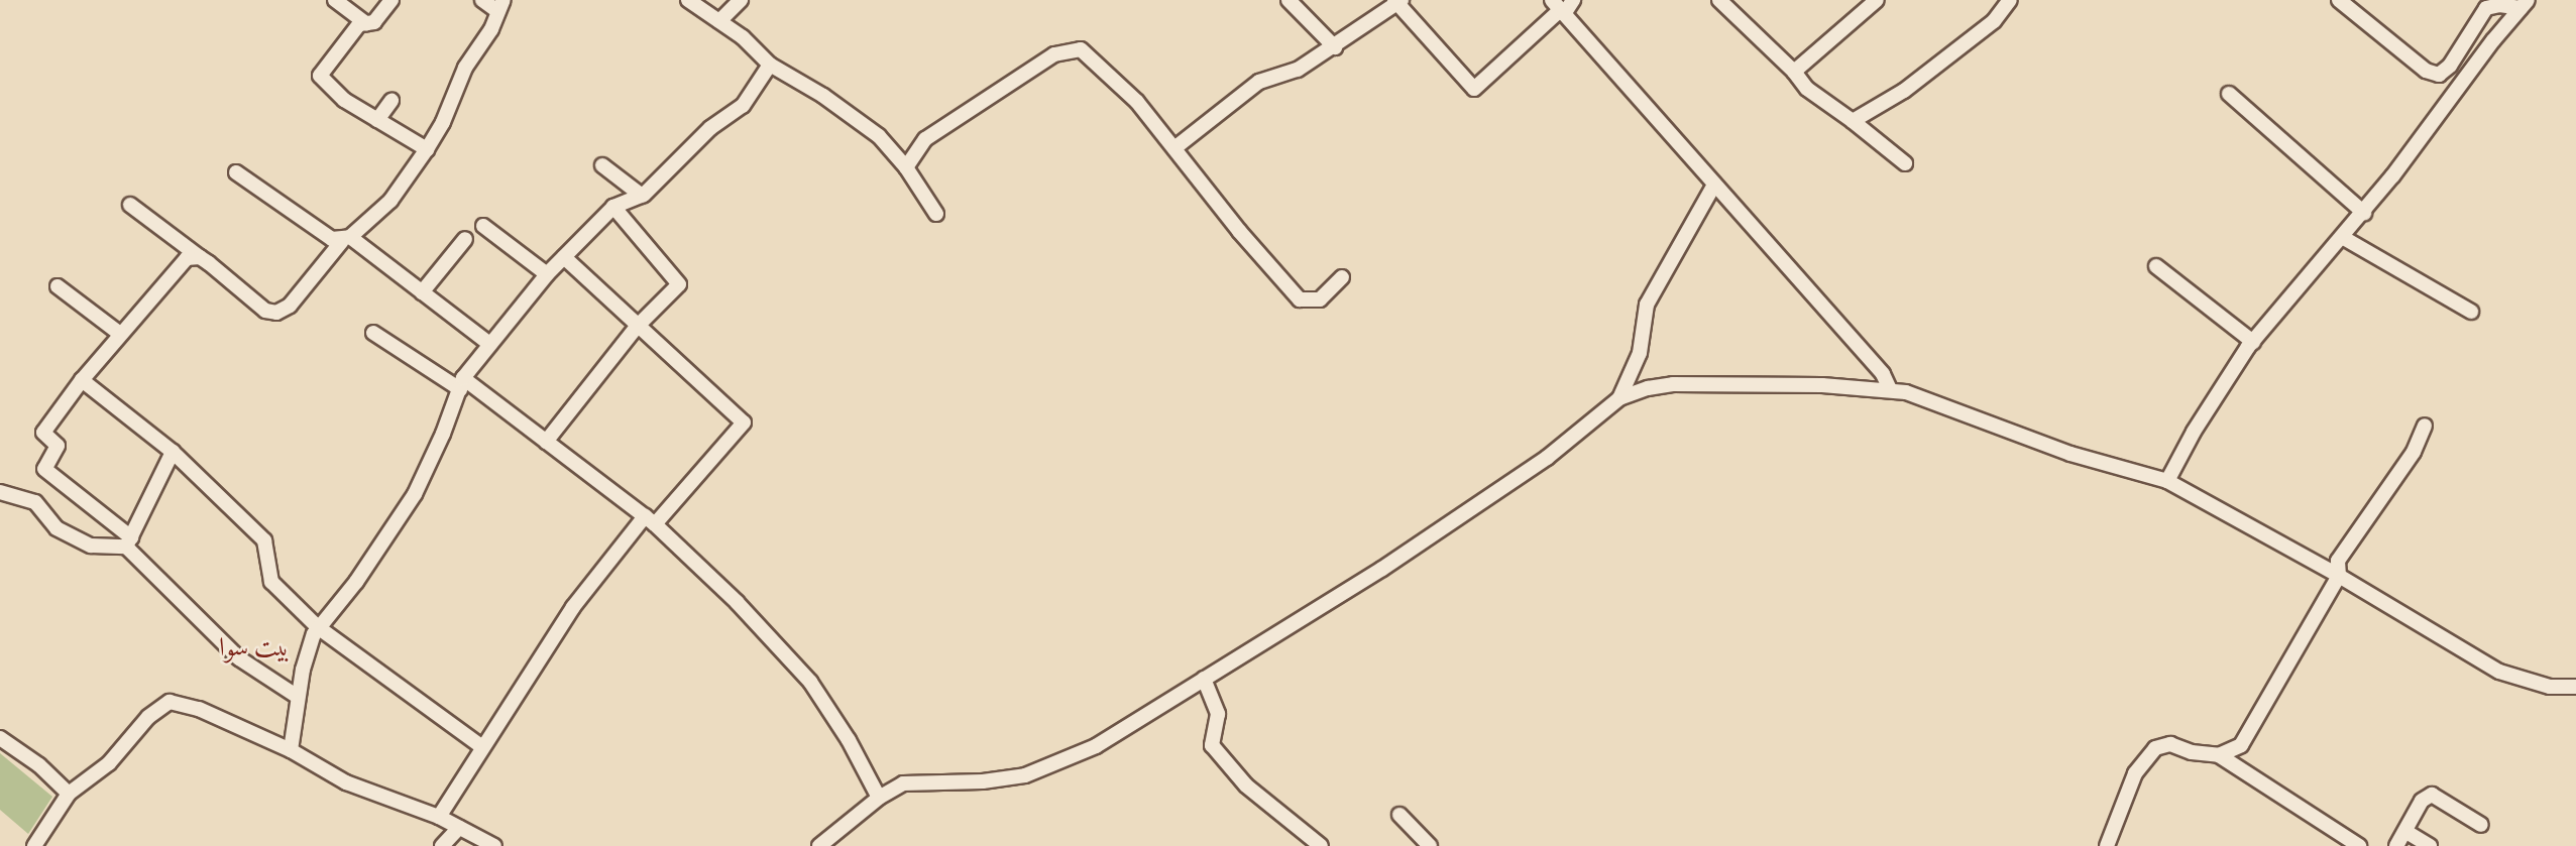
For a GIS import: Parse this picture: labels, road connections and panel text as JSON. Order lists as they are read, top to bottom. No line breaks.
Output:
{"districts":["بيت سوا"]}
